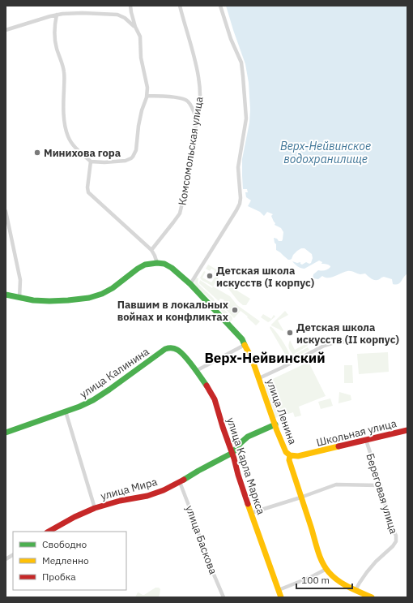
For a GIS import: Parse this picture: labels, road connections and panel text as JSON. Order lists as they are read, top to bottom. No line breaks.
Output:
{"streets":{"street":["Комсомольская улица","улица Калинина","улица Ленина","Школьная улица","улица Карла Маркса","улица Мира","Береговая улица","улица Баскова"]},"crossings":[["улица Калинина","улица Карла Маркса"],["улица Ленина","Школьная улица"],["улица Ленина","Береговая улица"],["Школьная улица","Береговая улица"],["улица Карла Маркса","улица Мира"],["улица Мира","улица Баскова"]],"districts":["Верх-Нейвинский"],"water":["Верх-Нейвинское водохранилище"],"places":["Минихова гора","Детская школа искусств (I корпус)","Павшим в локальных войнах и конфликтах","Детская школа искусств (II корпус)"],"legend":["Свободно","Медленно","Пробка"],"scale_bar":"100 m"}
